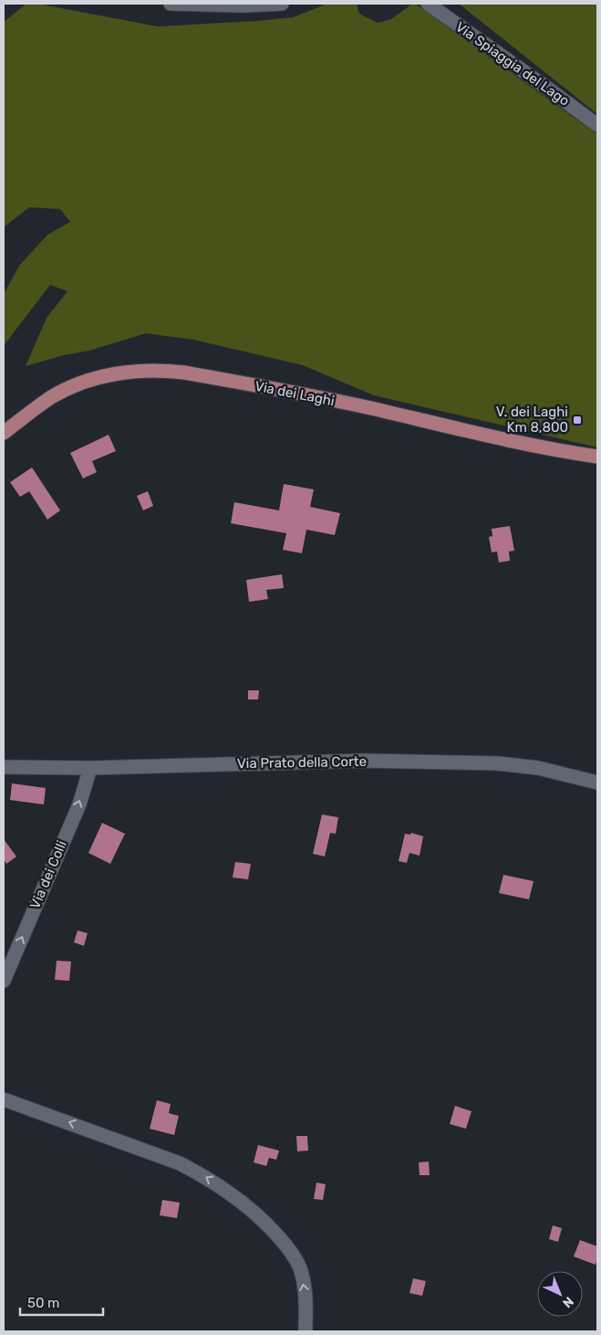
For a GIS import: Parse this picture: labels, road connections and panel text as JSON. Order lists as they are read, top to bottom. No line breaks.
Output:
{"streets":{"main road":["Via dei Laghi"],"street":["Via Spiaggia del Lago","Via Prato della Corte","Via dei Colli"]},"crossings":[["Via Prato della Corte","Via dei Colli"]],"one_way":["Via dei Colli"],"places":{"transit":["V. dei Laghi Km 8,800"]},"scale_bar":"50 m","north":"bottom right"}
